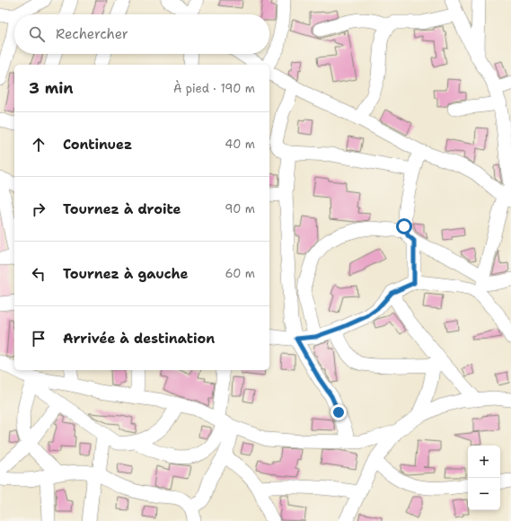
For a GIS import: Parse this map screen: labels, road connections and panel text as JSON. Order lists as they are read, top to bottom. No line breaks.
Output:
{"page":{"search":"Rechercher","heading":["3 min","À pied · 190 m"],"list":[["Continuez","40 m"],["Tournez à droite","90 m"],["Tournez à gauche","60 m"],"Arrivée à destination"],"map_buttons":["+","−"]}}
